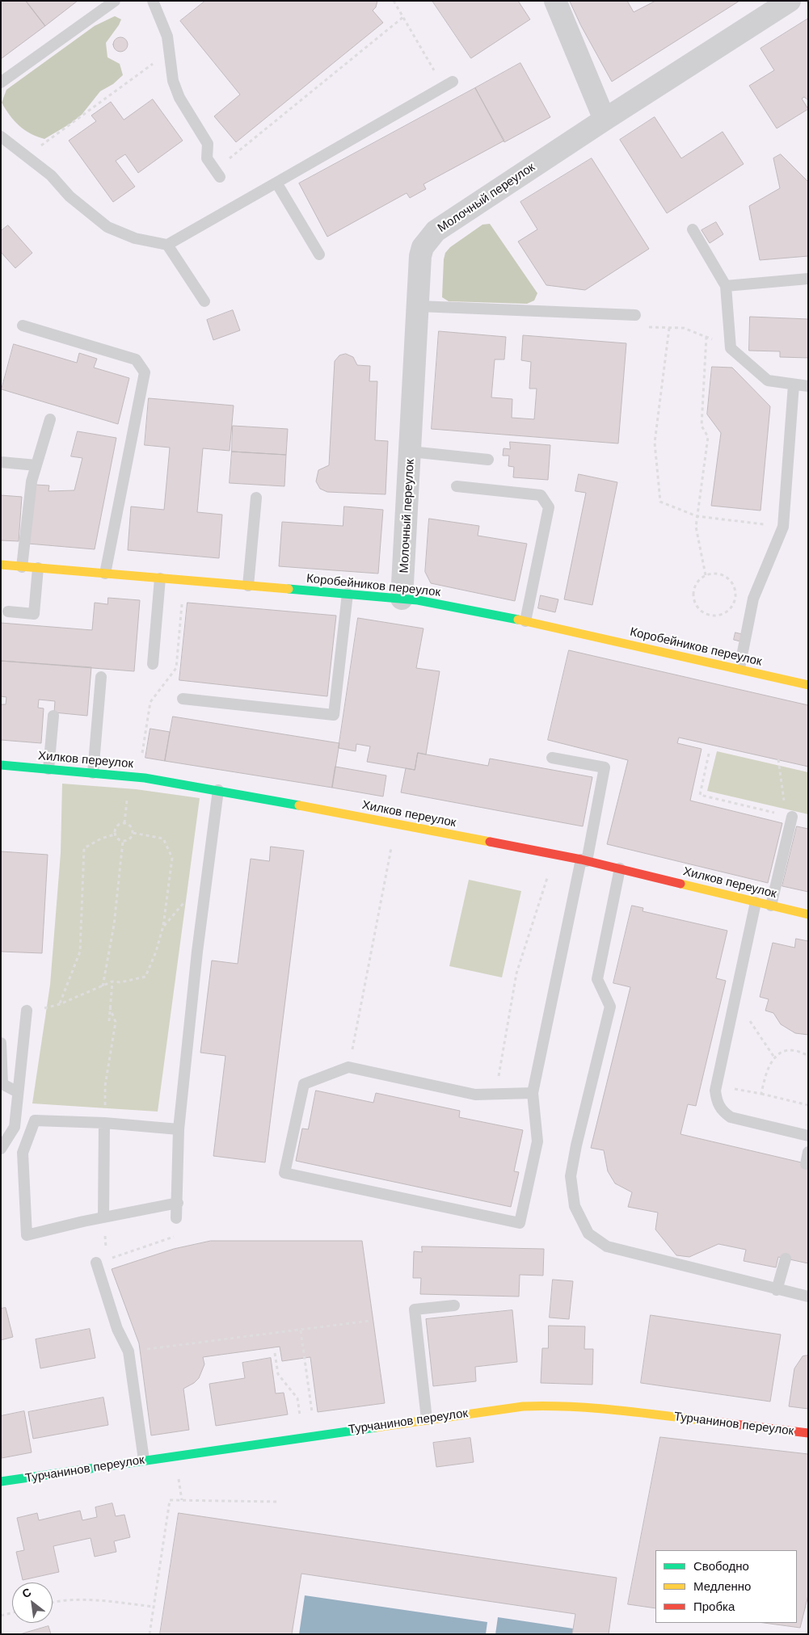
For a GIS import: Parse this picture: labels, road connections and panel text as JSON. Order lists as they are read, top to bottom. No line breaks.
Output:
{"streets":{"street":["Молочный переулок","Коробейников переулок","Хилков переулок","Турчанинов переулок"]},"crossings":[["Молочный переулок","Коробейников переулок"]],"legend":["Свободно","Медленно","Пробка"],"north":"top left"}
